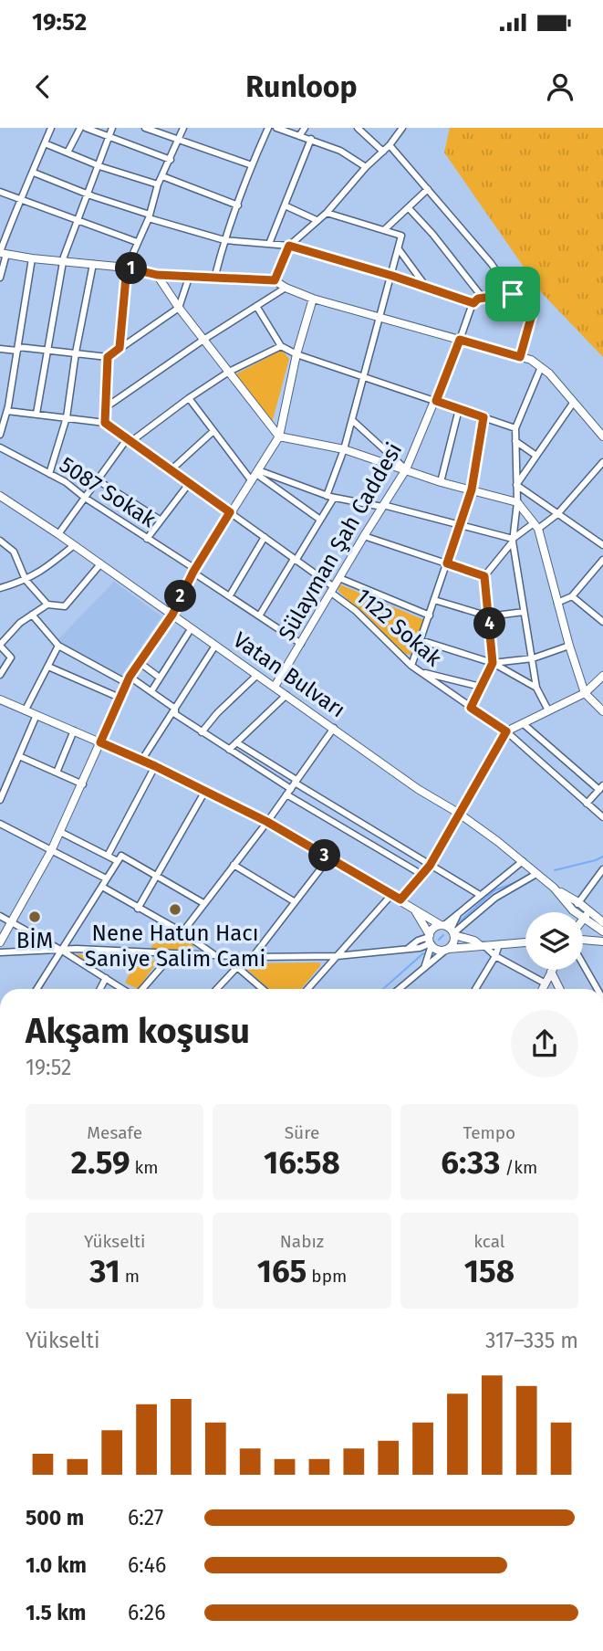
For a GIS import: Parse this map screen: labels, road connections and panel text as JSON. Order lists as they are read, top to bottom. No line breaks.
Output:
{"streets":{"street":["5087 Sokak","Sülayman Şah Caddesi","1122 Sokak","Vatan Bulvarı"]},"crossings":[["5087 Sokak","Sülayman Şah Caddesi"],["Sülayman Şah Caddesi","1122 Sokak"],["Sülayman Şah Caddesi","Vatan Bulvarı"]],"places":["Nene Hatun Hacı Saniye Salim Cami","BİM"],"page":{"status":"19:52","header":"Runloop","pins":["1","2","4","3"],"heading":["Akşam koşusu","19:52"],"stats":[["Mesafe","2.59 km"],["Süre","16:58"],["Tempo","6:33 /km"],["Yükselti","31 m"],["Nabız","165 bpm"],["kcal","158"]],"chart":["Yükselti","317–335 m"],"list":[{"name":"500 m","note":"6:27"},{"name":"1.0 km","note":"6:46"},{"name":"1.5 km","note":"6:26"}]}}
